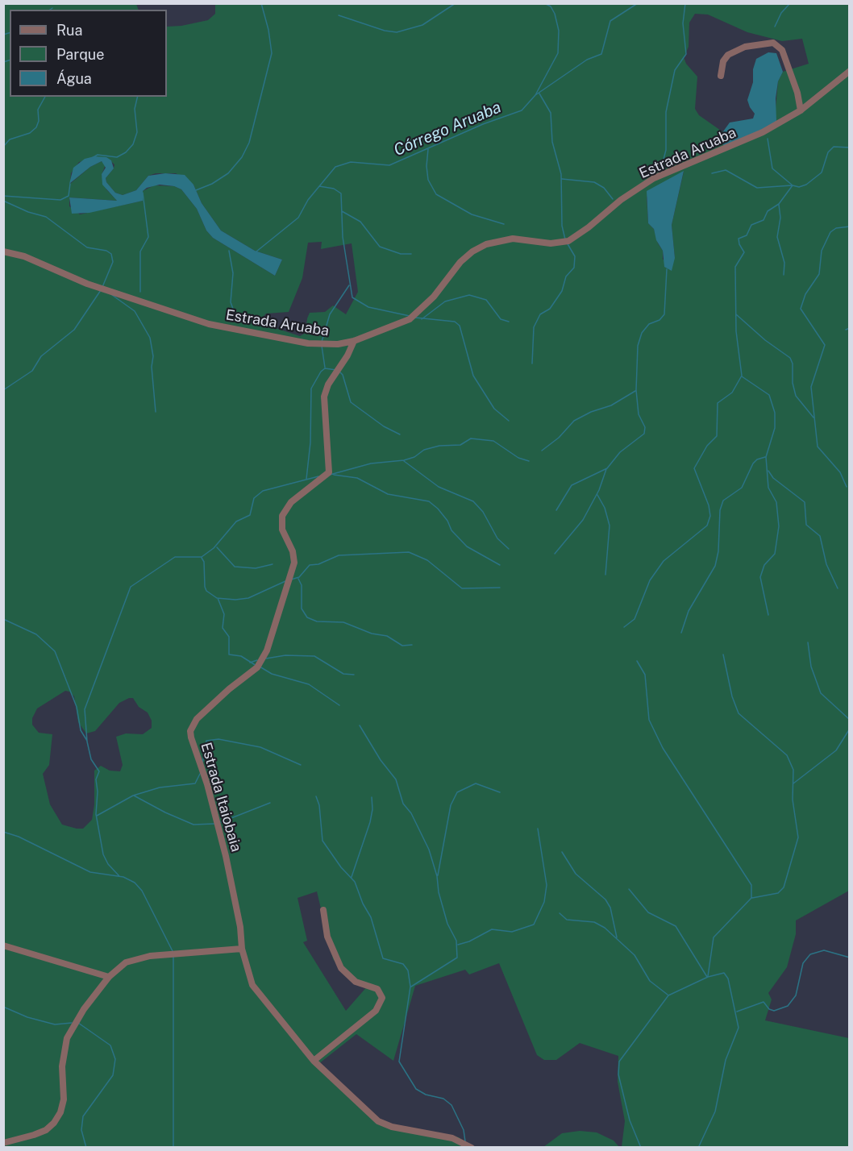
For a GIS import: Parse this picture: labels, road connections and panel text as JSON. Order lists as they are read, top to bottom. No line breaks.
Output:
{"streets":{"street":["Estrada Aruaba","Estrada Itaiobaia"]},"crossings":[["Estrada Aruaba","Estrada Itaiobaia"]],"water":["Córrego Aruaba"],"legend":["Rua","Parque","Água"]}
